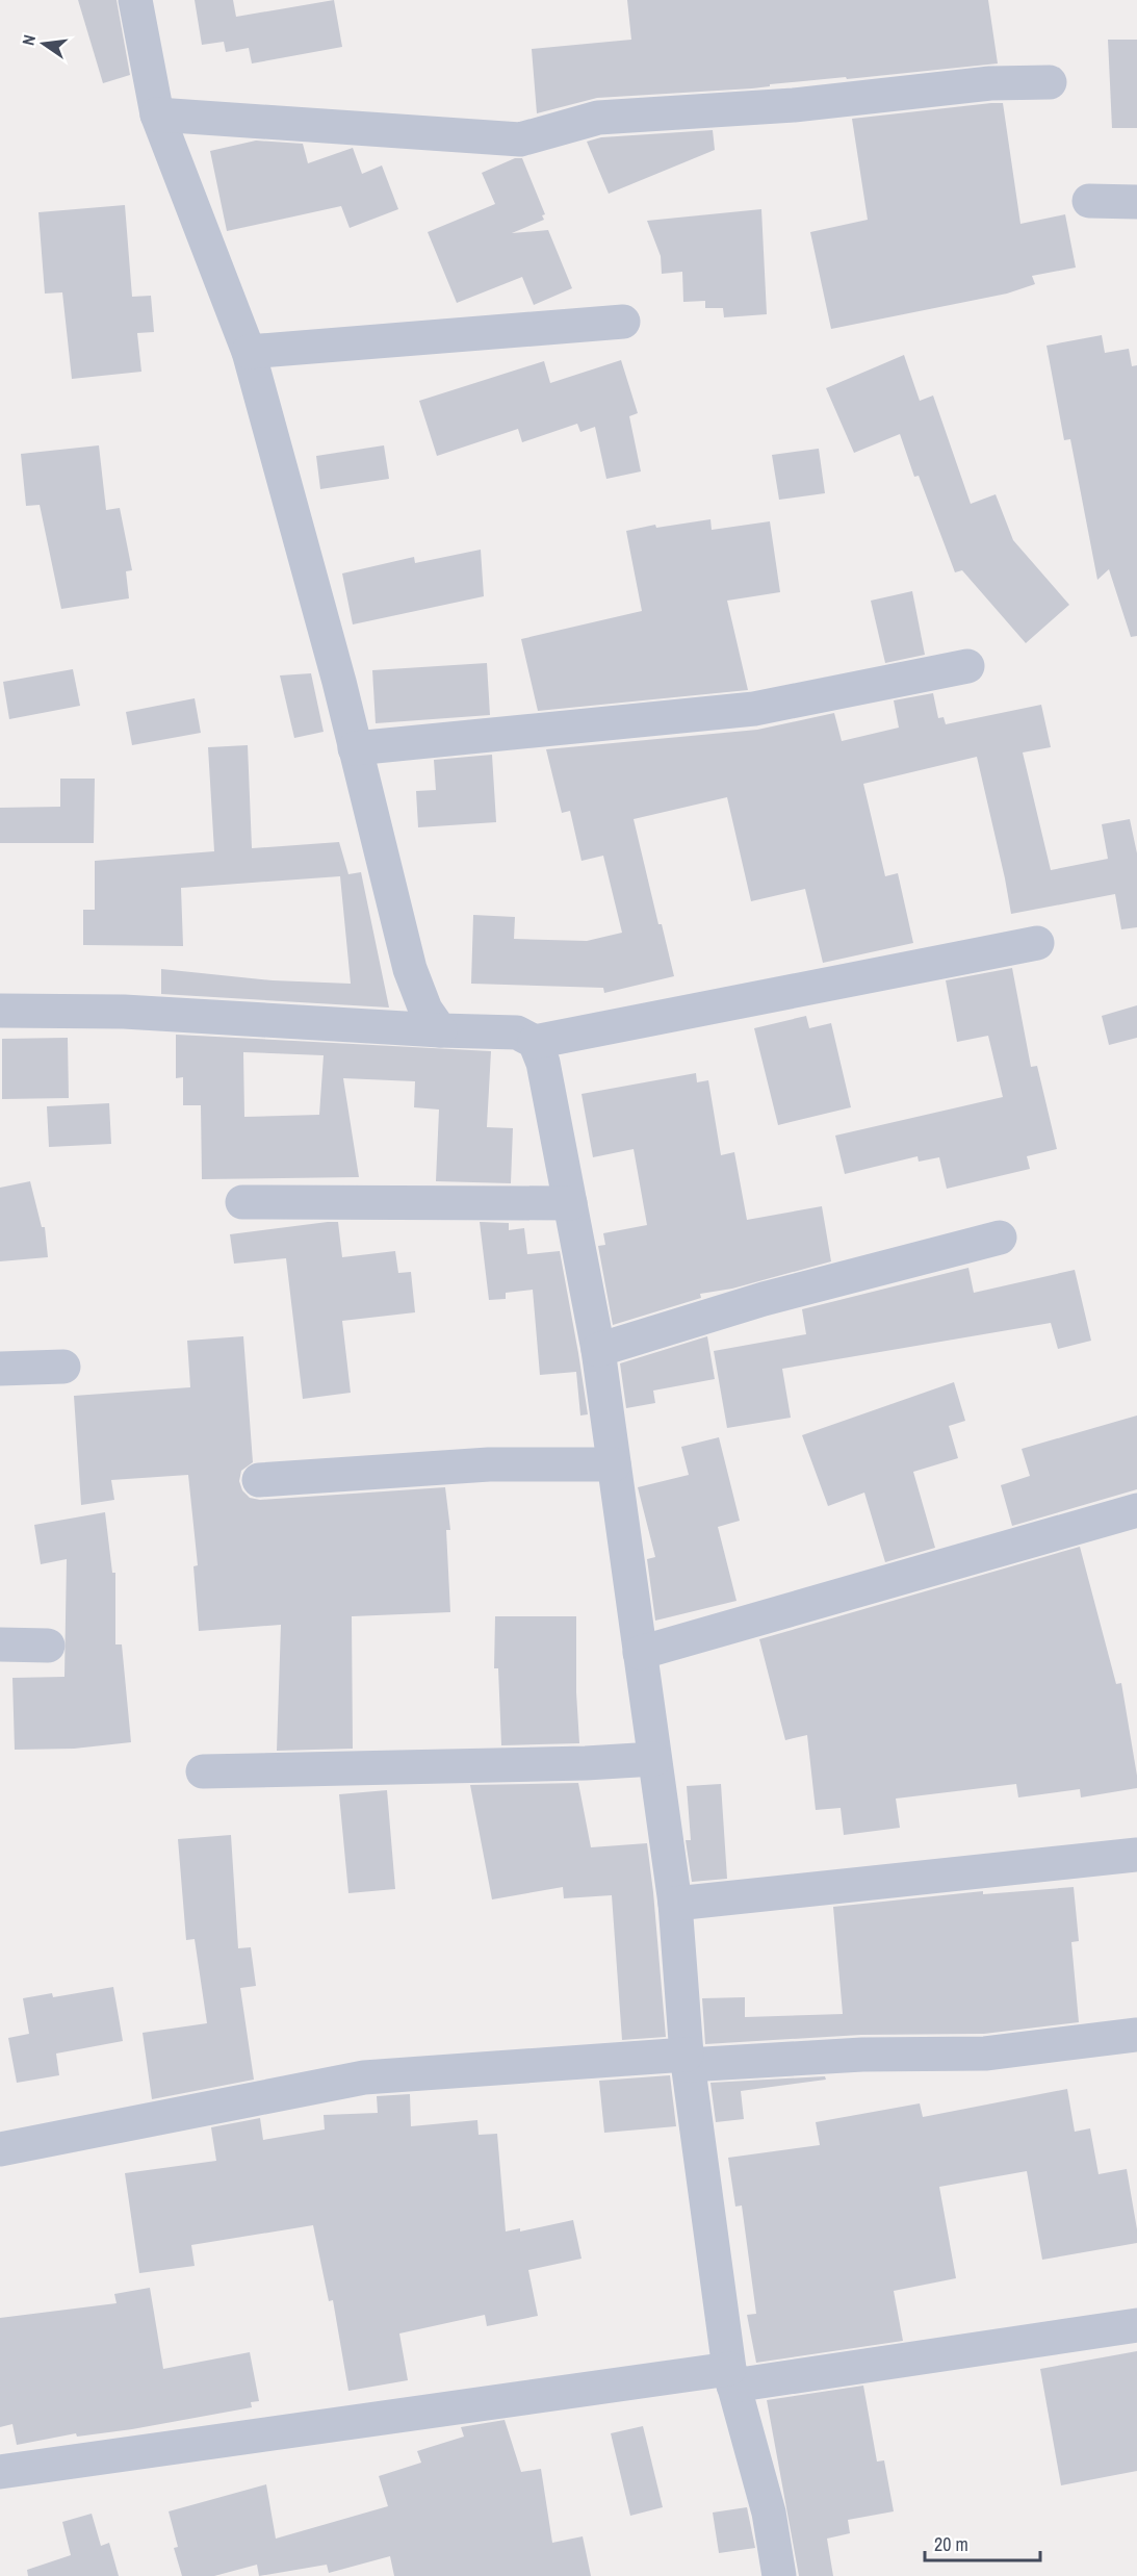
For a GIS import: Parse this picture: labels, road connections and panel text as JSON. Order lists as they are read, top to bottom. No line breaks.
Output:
{"scale_bar":"20 m","north":"left"}
